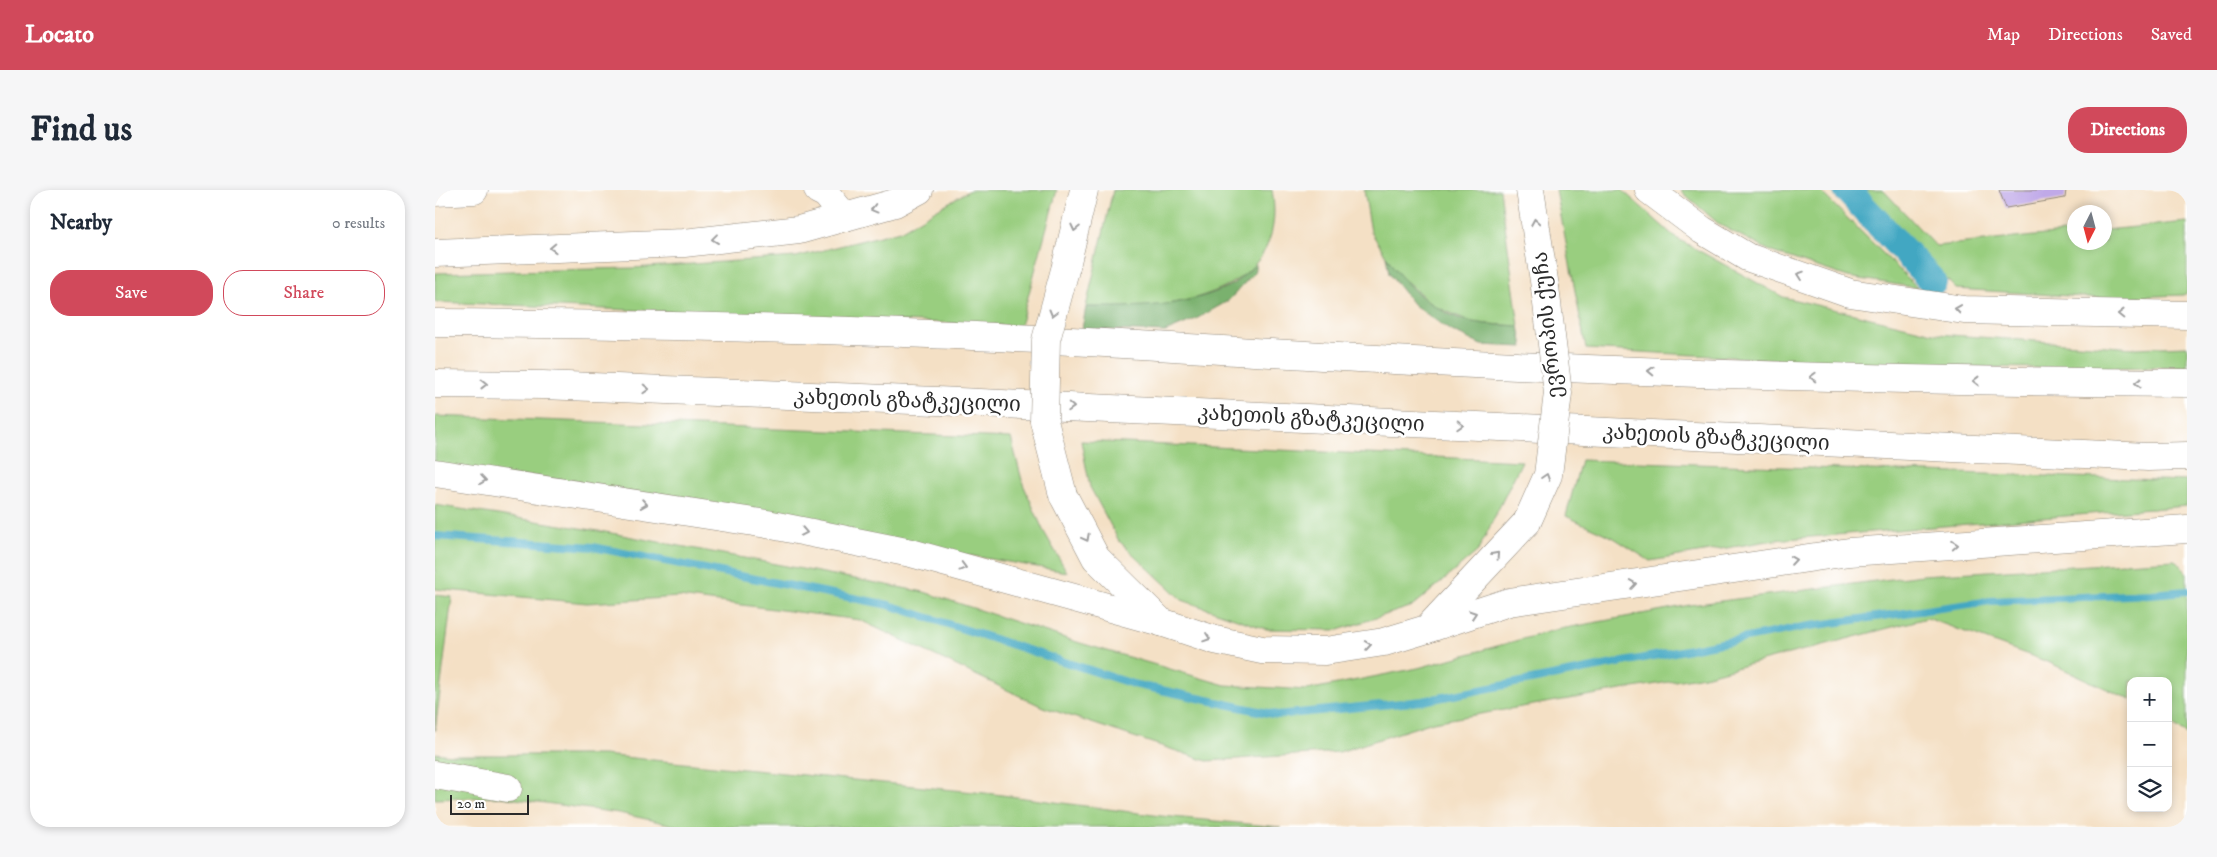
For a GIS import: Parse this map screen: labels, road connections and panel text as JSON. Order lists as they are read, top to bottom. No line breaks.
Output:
{"streets":{"main road":["ევროპის ქუჩა","კახეთის გზატკეცილი"]},"scale_bar":"20 m","north":"bottom","page":{"header":"Locato","nav":["Map","Directions","Saved"],"buttons":["Directions",["Save","Share"]],"title":"Find us","heading":["Nearby","0 results"],"map_buttons":["+","−"],"scale":"20 m"}}
